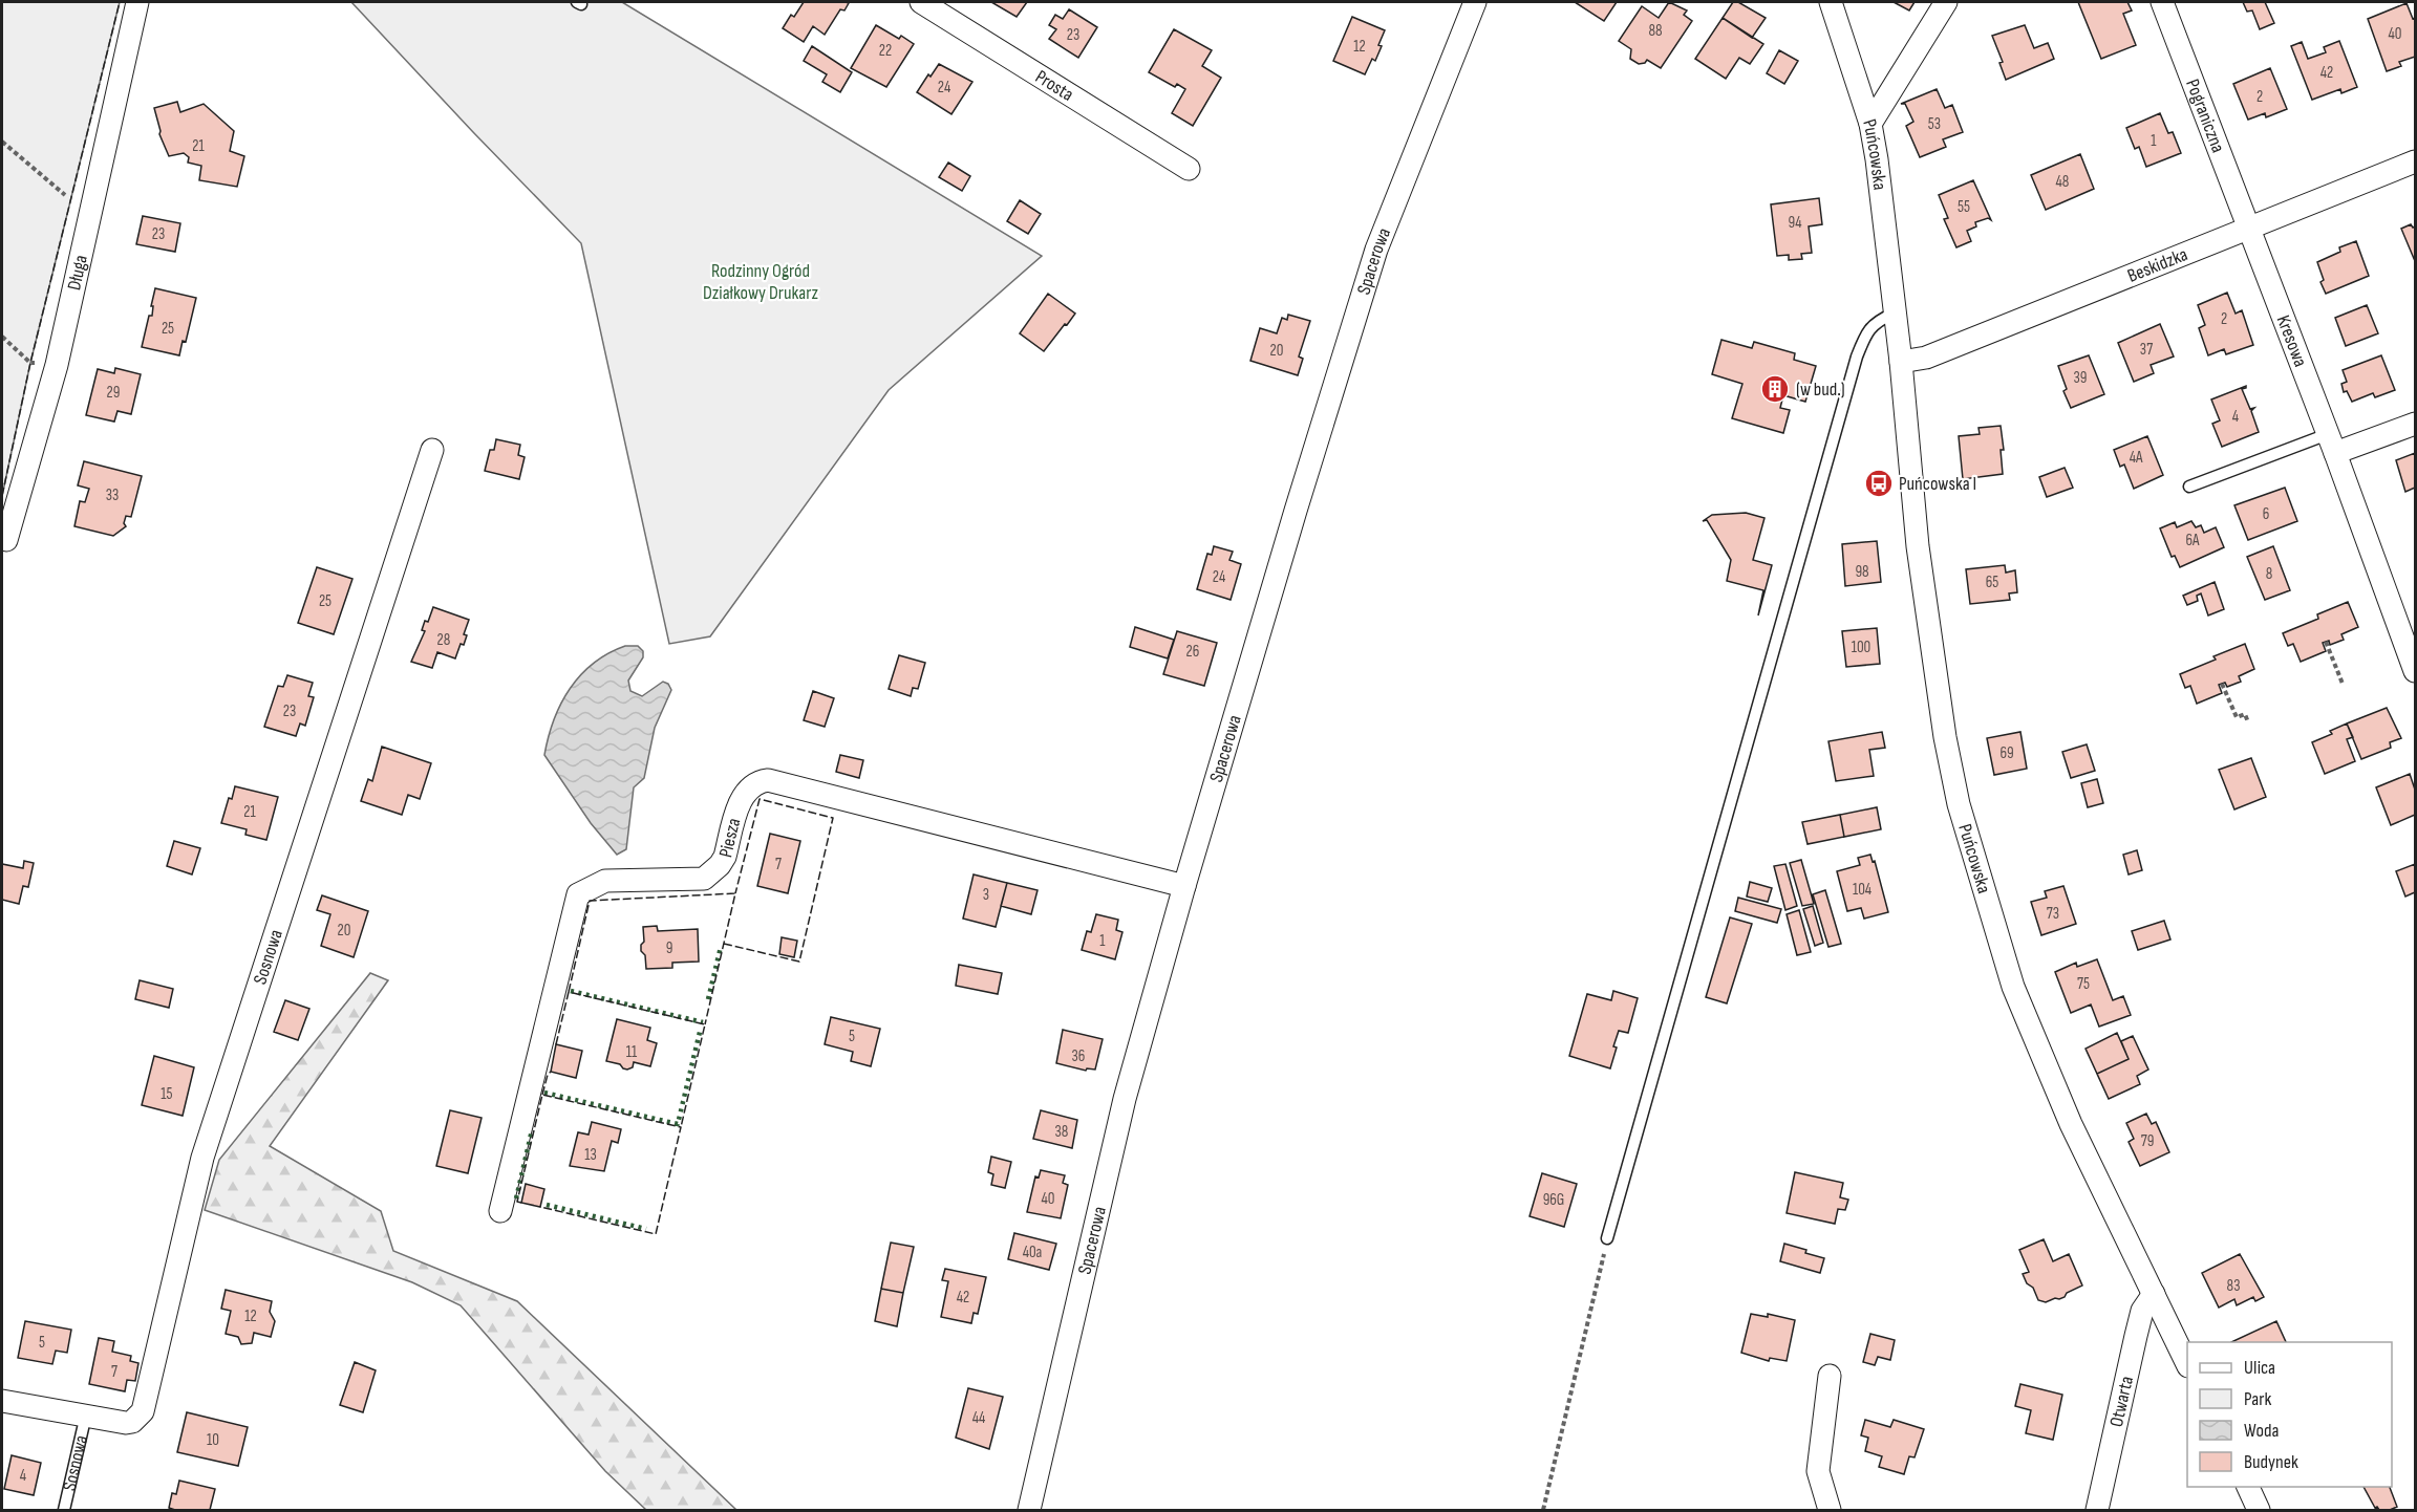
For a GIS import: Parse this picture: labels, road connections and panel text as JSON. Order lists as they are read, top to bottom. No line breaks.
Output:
{"streets":{"street":["Prosta","Pograniczna","Puńcowska","Spacerowa","Beskidzka","Długa","Kresowa","Piesza","Sosnowa","Otwarta"]},"crossings":[["Pograniczna","Beskidzka"],["Pograniczna","Kresowa"],["Puńcowska","Beskidzka"],["Puńcowska","Otwarta"],["Spacerowa","Piesza"],["Beskidzka","Kresowa"]],"parks":["Rodzinny Ogród Działkowy Drukarz"],"places":{"building":["(w bud.)"],"bus stop":["Puńcowska I"]},"house_numbers":["88","40","23","12","22","42","24","2","53","1","21","48","55","94","23","2","25","37","20","39","29","4","4A","33","6","6A","98","8","24","65","25","28","100","26","23","69","21","7","104","3","73","20","1","9","75","5","11","36","15","38","79","13","40","96G","40a","83","42","12","5","7","44","10","4"],"legend":["Ulica","Park","Woda","Budynek"]}
